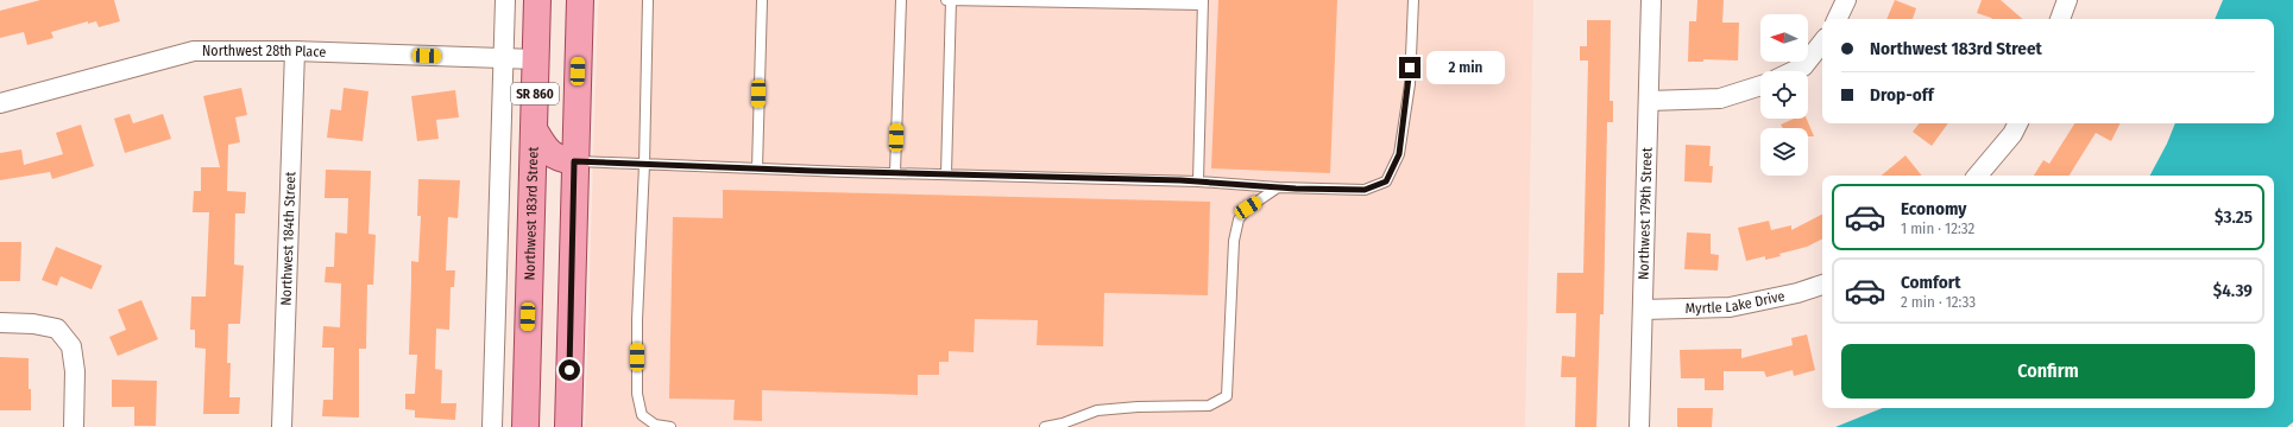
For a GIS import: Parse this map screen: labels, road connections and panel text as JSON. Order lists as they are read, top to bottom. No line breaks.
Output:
{"streets":{"main road":["SR 860","Northwest 183rd Street"],"street":["Northwest 28th Place","Northwest 179th Street","Northwest 184th Street","Myrtle Lake Drive"]},"crossings":[["Northwest 28th Place","Northwest 183rd Street"],["Northwest 28th Place","Northwest 184th Street"],["Northwest 179th Street","Myrtle Lake Drive"]],"north":"left","page":{"banner":["Northwest 183rd Street","Drop-off"],"bubble":"2 min","list":[{"name":"Economy","note":"1 min · 12:32","value":"$3.25"},{"name":"Comfort","note":"2 min · 12:33","value":"$4.39"}],"buttons":"Confirm"}}
